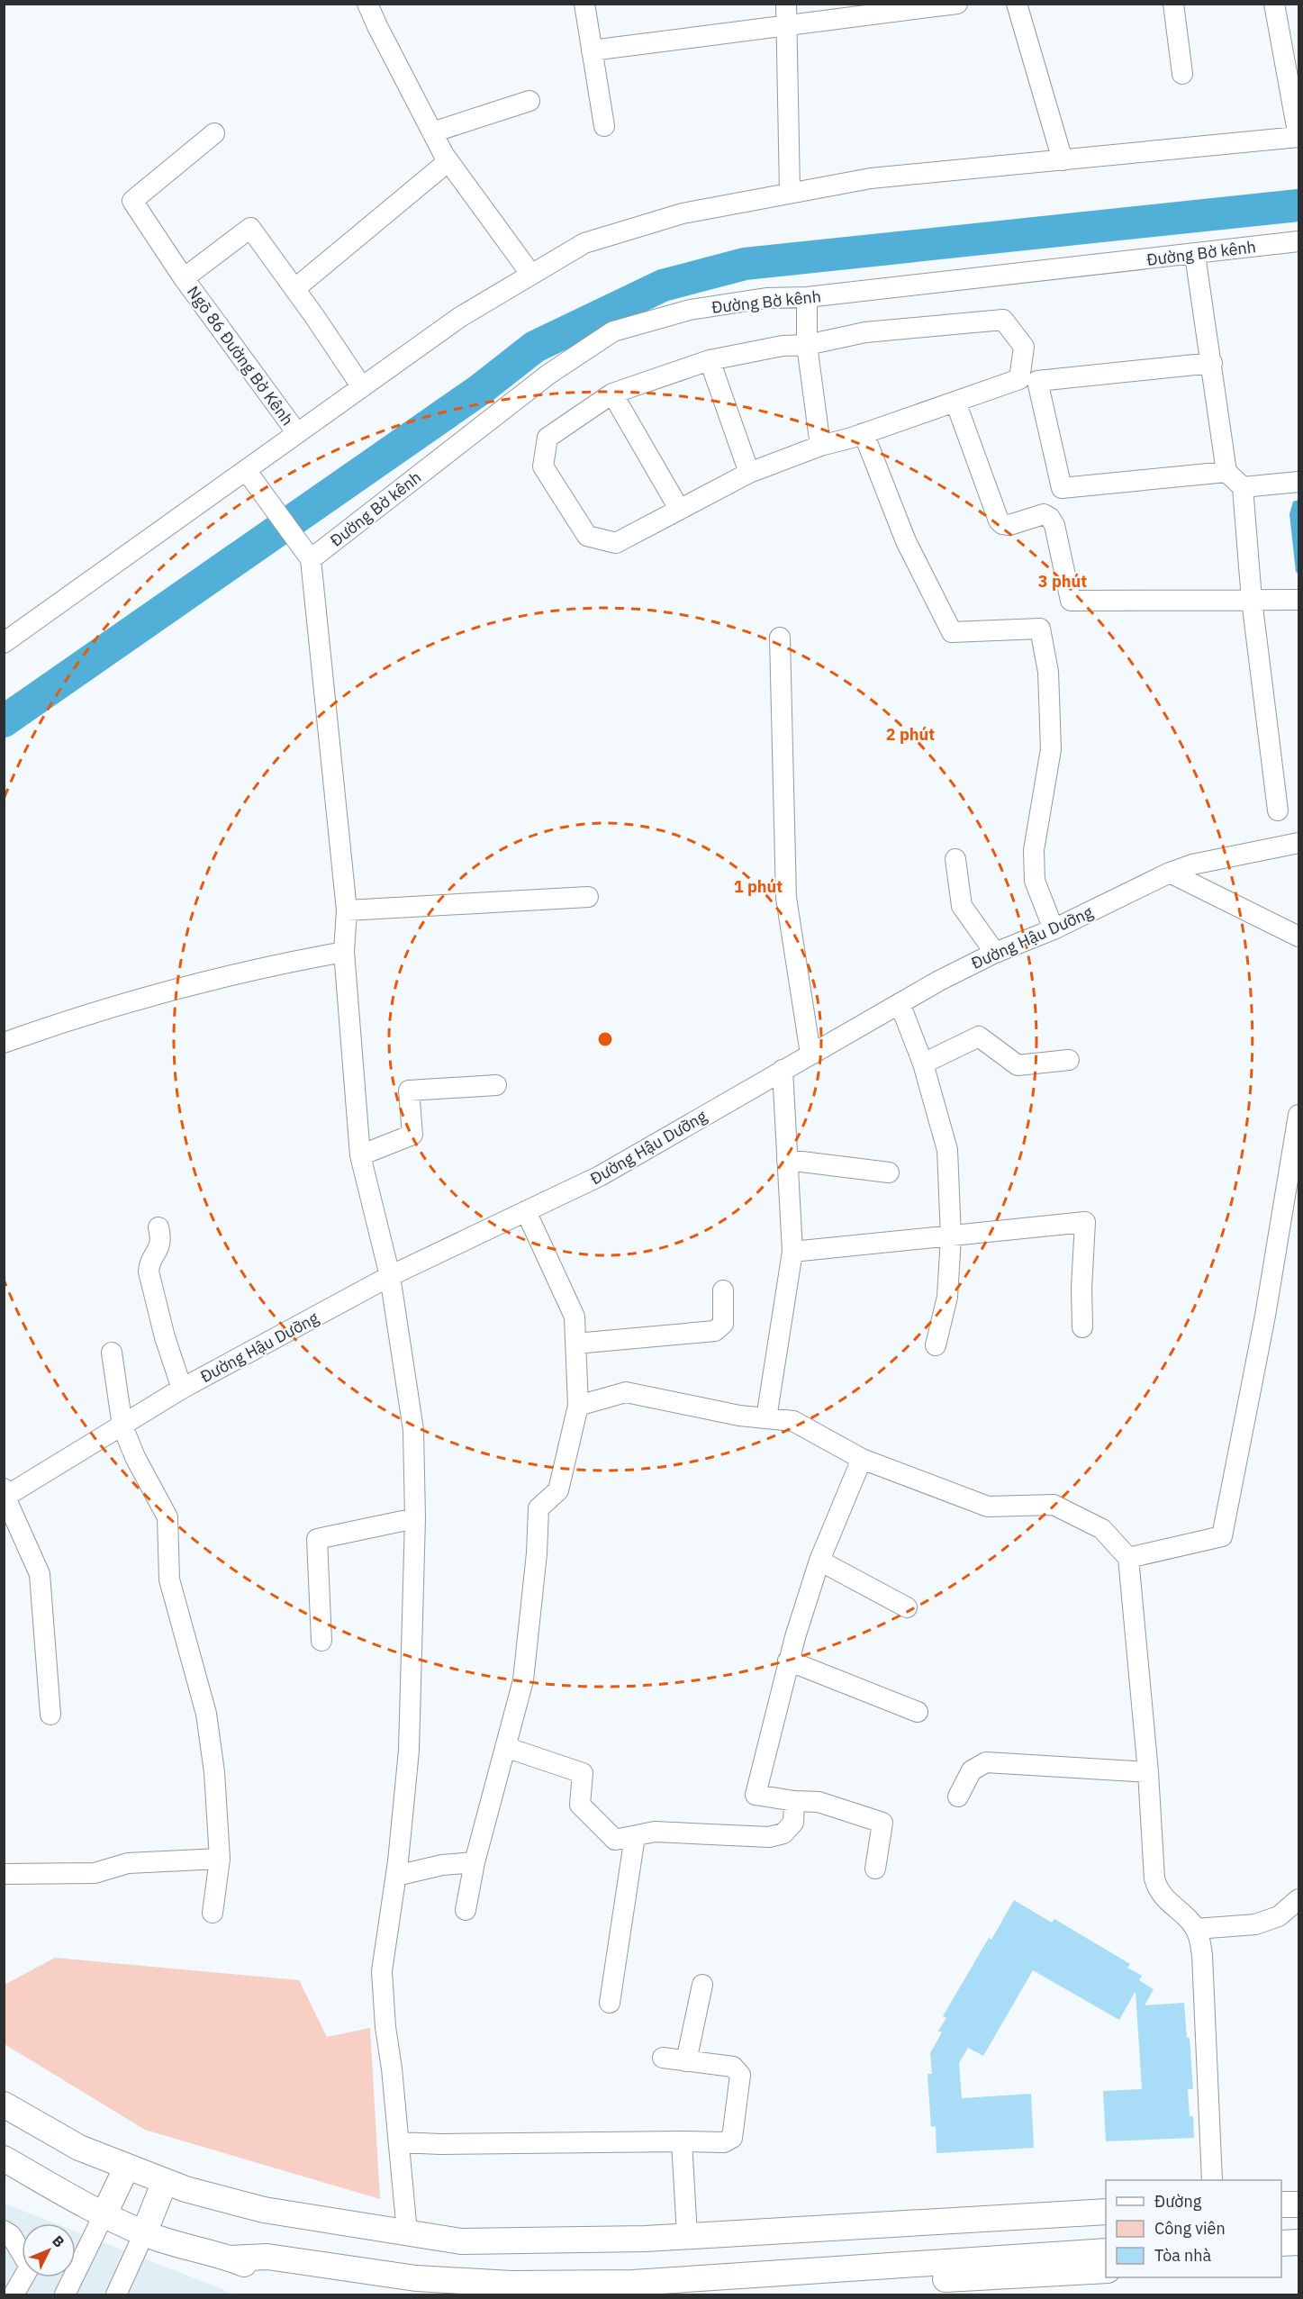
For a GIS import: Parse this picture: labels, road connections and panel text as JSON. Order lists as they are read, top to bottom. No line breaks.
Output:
{"streets":{"street":["Đường Bờ kênh","Ngõ 86 Đường Bờ Kênh","Đường Hậu Dưỡng"]},"legend":["Đường","Công viên","Tòa nhà"],"north":"top right","rings":["3 phút","2 phút","1 phút"]}
